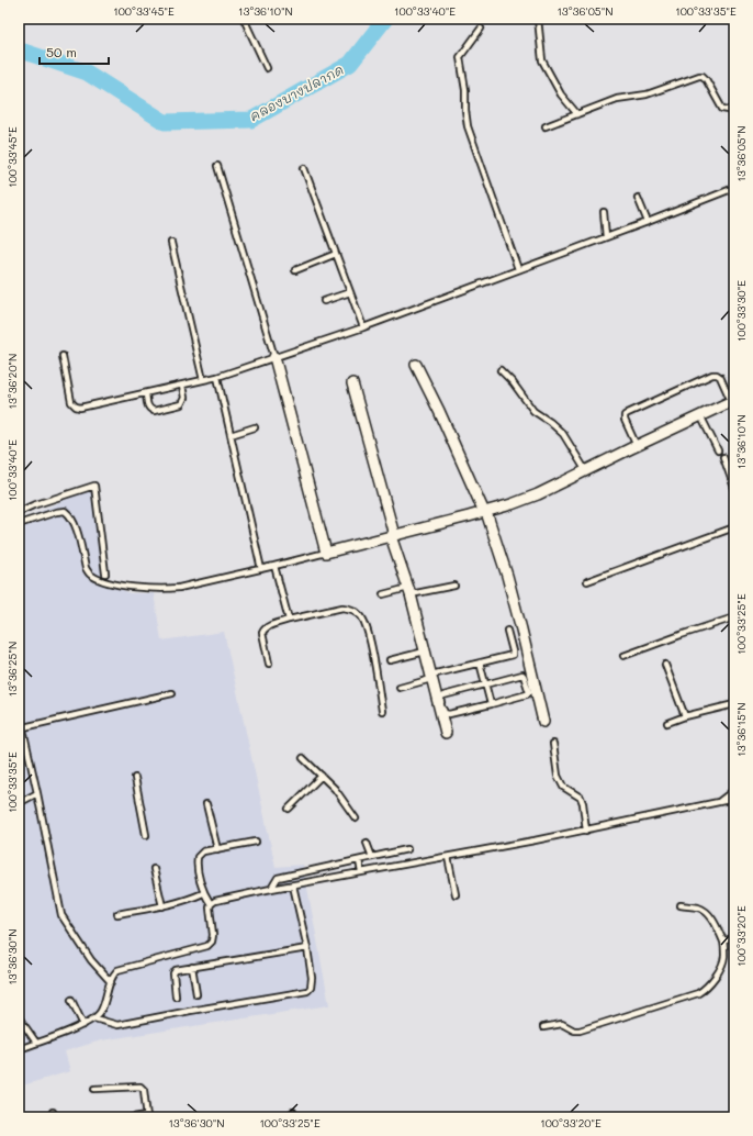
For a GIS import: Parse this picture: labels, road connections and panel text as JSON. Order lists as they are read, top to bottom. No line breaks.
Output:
{"water":["คลองบางปลากด"],"scale_bar":"50 m","coordinates":["100°33'45\"E","13°36'10\"N","100°33'40\"E","13°36'05\"N","100°33'35\"E","100°33'30\"E","13°36'20\"N","100°33'25\"E","13°36'25\"N","13°36'15\"N","100°33'20\"E","13°36'30\"N"]}
